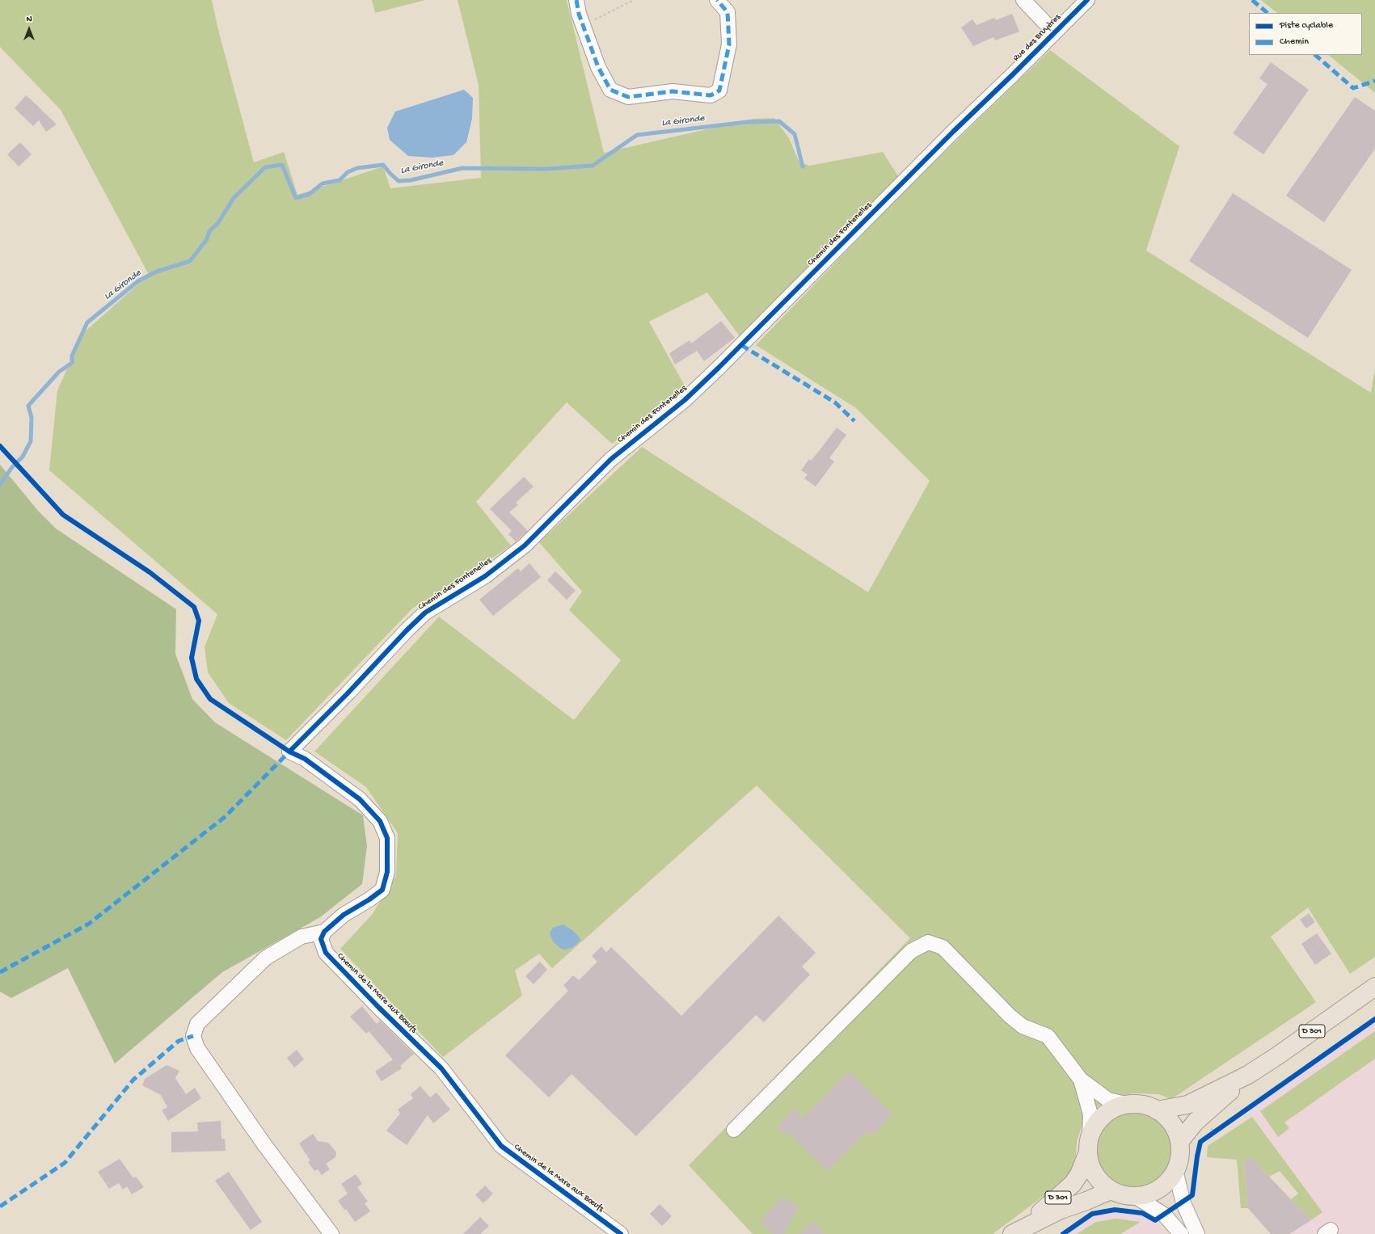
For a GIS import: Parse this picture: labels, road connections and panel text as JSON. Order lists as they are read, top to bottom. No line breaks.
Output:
{"streets":{"main road":["D 301"],"street":["Rue des Bruyères","Chemin des Fontenelles","Chemin de la Mare aux Bœufs"]},"crossings":[["Rue des Bruyères","Chemin des Fontenelles"],["Chemin des Fontenelles","Chemin de la Mare aux Bœufs"]],"water":["La Gironde"],"legend":["Piste cyclable","Chemin"],"north":"top"}
